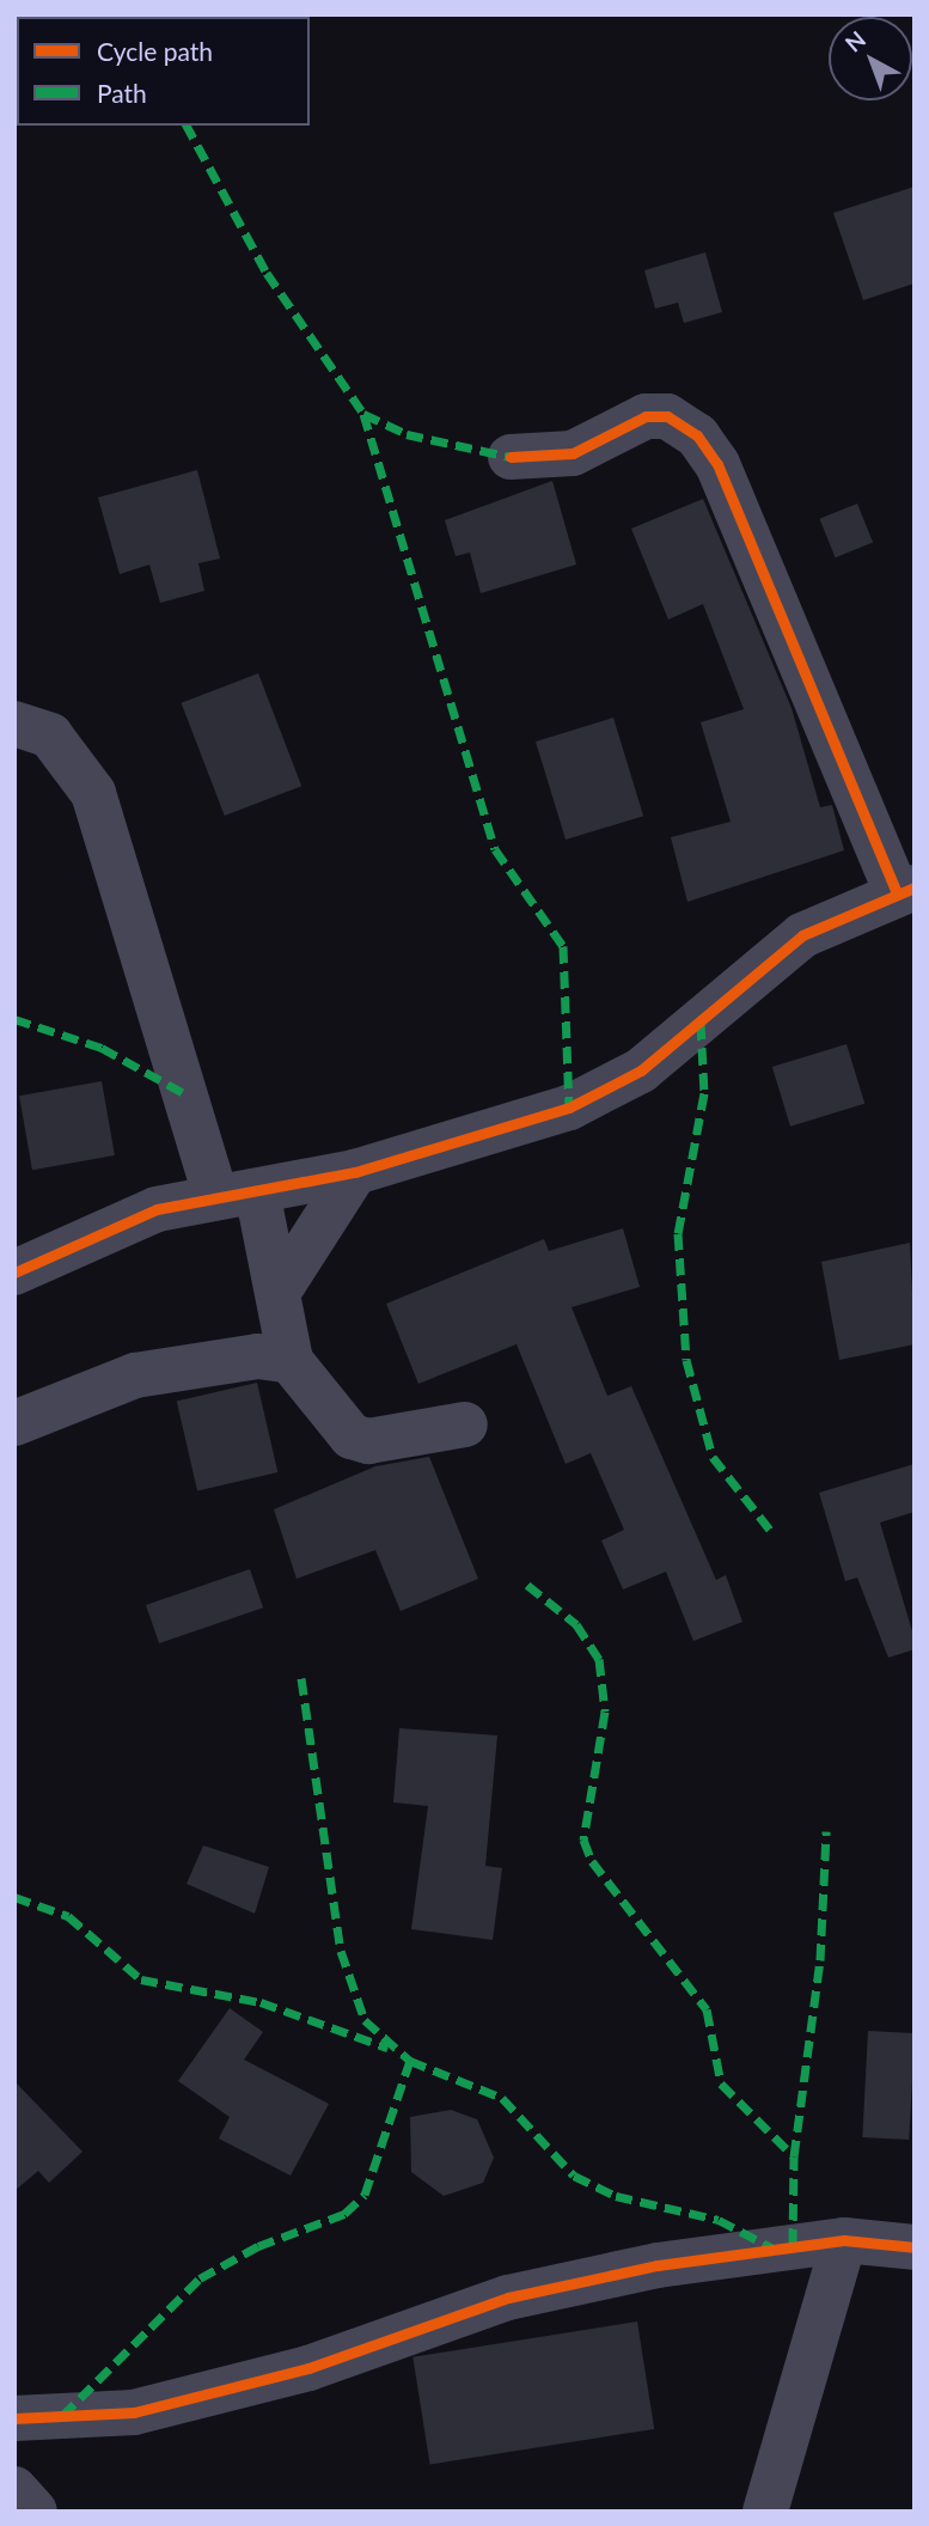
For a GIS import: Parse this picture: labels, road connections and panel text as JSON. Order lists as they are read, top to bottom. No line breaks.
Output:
{"legend":["Cycle path","Path"],"north":"top left"}
